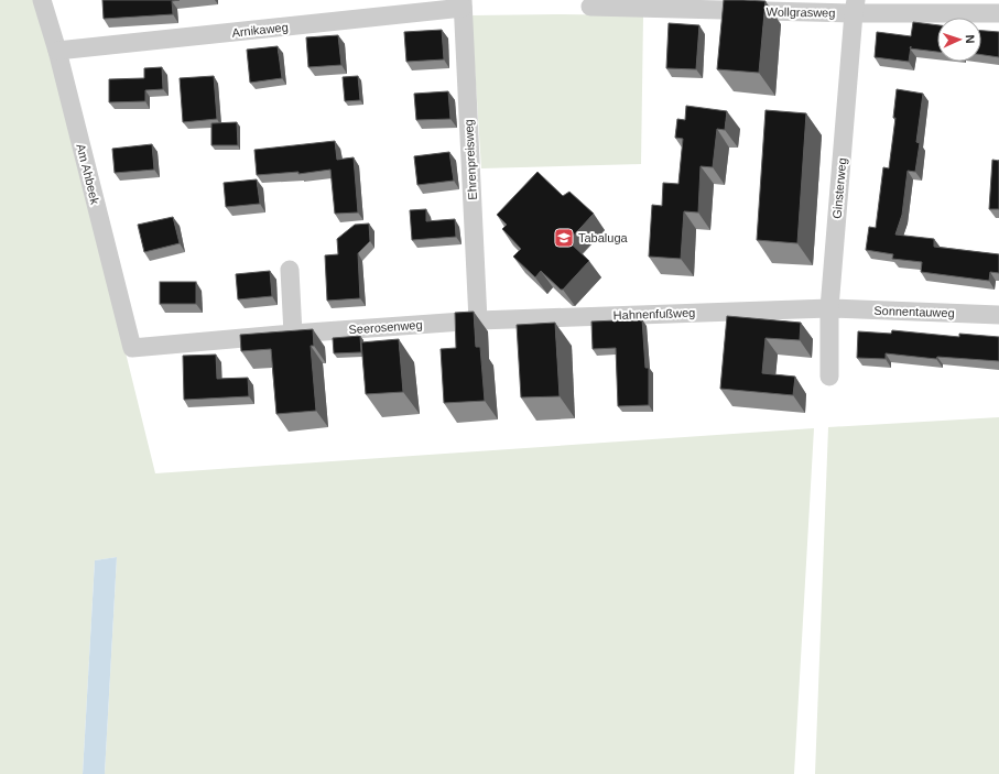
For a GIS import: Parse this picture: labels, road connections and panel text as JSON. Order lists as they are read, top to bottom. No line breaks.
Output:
{"streets":{"street":["Wollgrasweg","Arnikaweg","Ehrenpreisweg","Am Ahbeek","Ginsterweg","Sonnentauweg","Hahnenfußweg","Seerosenweg"]},"crossings":[["Wollgrasweg","Ginsterweg"],["Arnikaweg","Ehrenpreisweg"],["Arnikaweg","Am Ahbeek"],["Ehrenpreisweg","Hahnenfußweg"],["Ehrenpreisweg","Seerosenweg"],["Am Ahbeek","Seerosenweg"],["Ginsterweg","Sonnentauweg"],["Ginsterweg","Hahnenfußweg"],["Sonnentauweg","Hahnenfußweg"],["Hahnenfußweg","Seerosenweg"]],"places":{"school or university":["Tabaluga"]},"north":"right"}
